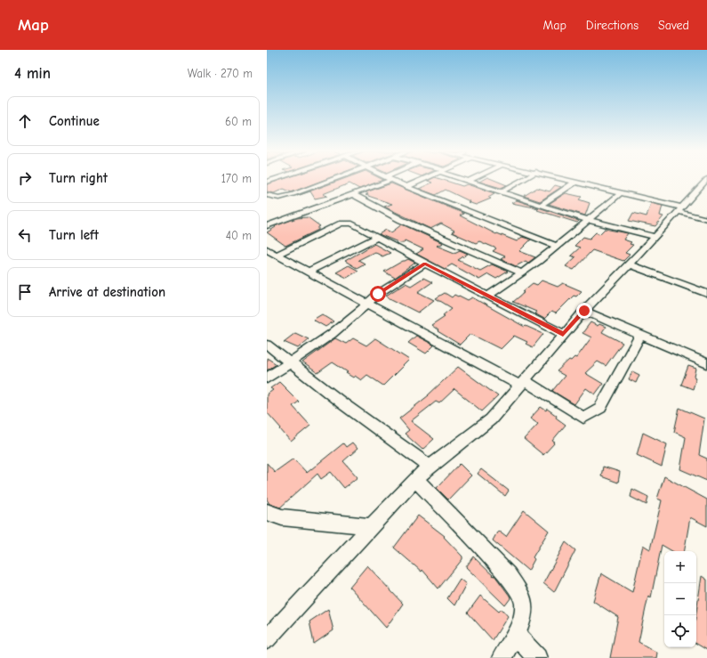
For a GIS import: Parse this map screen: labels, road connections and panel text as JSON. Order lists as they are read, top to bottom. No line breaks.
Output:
{"page":{"header":"Map","nav":["Map","Directions","Saved"],"heading":["4 min","Walk · 270 m"],"list":[["Continue","60 m"],["Turn right","170 m"],["Turn left","40 m"],"Arrive at destination"],"map_buttons":["+","−"]}}
